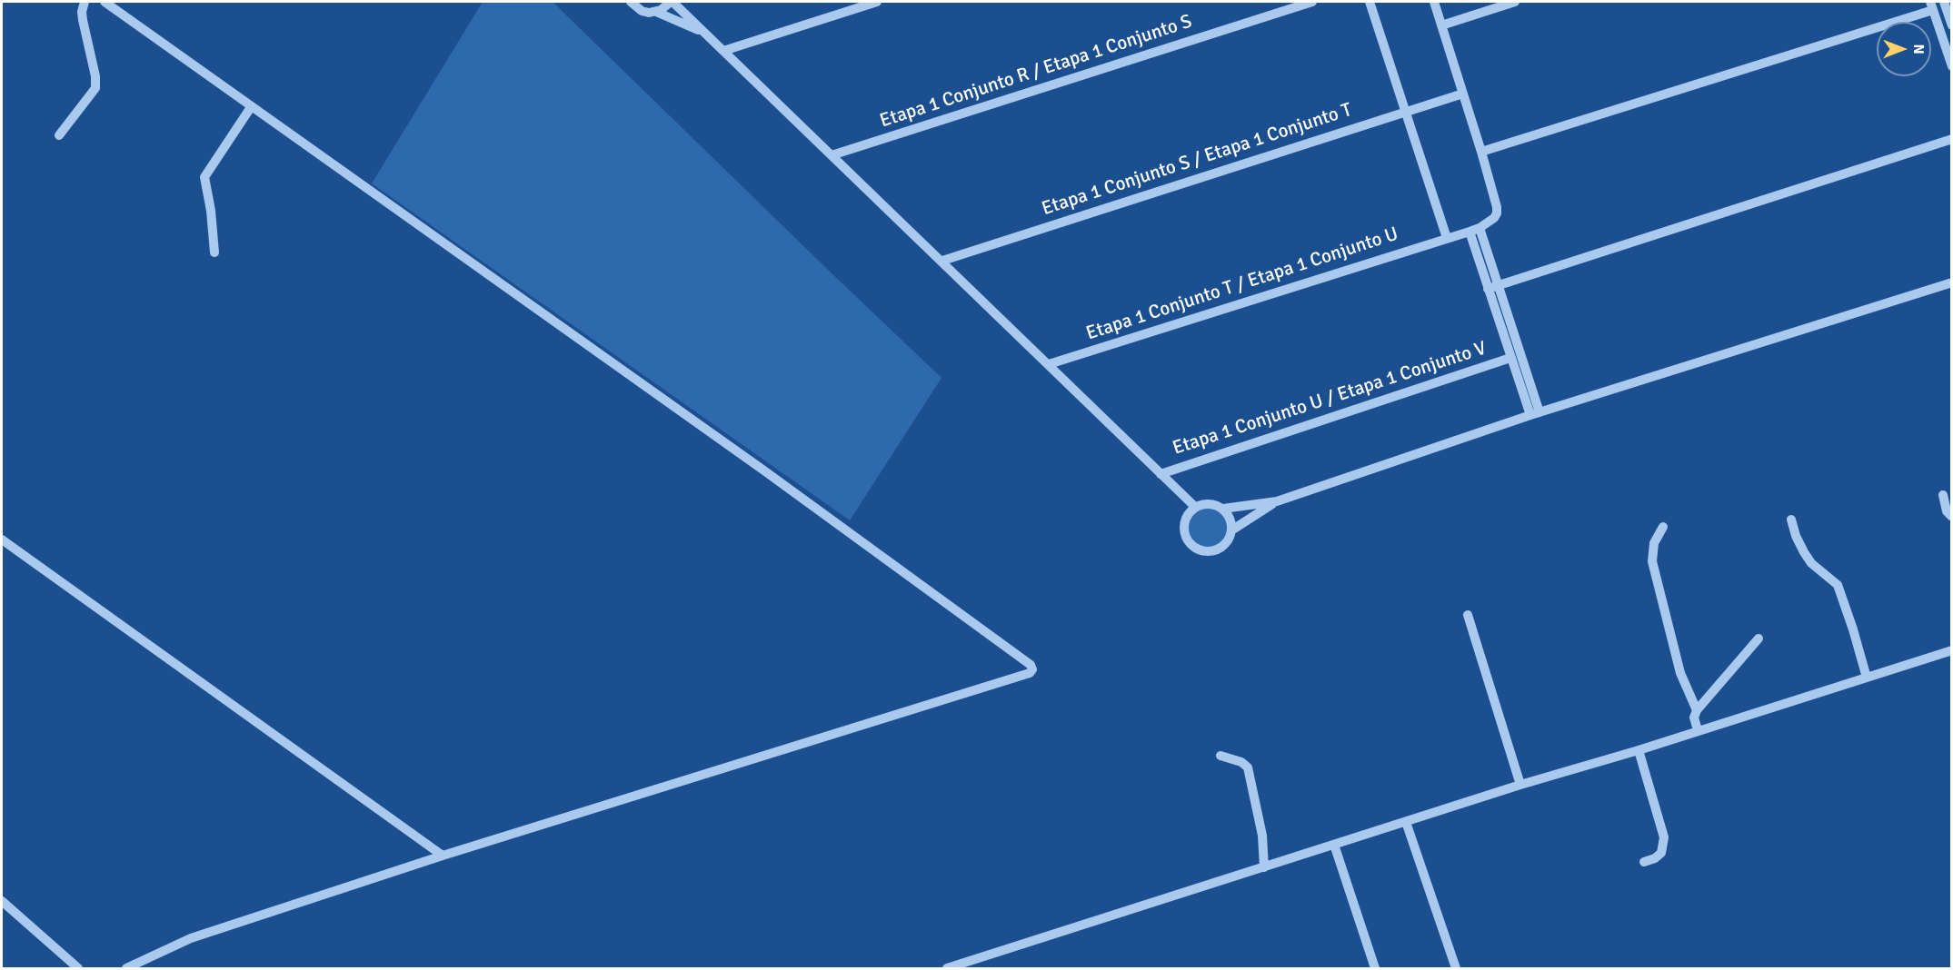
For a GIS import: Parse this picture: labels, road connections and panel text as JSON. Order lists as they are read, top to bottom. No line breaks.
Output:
{"streets":{"street":["Etapa 1 Conjunto R / Etapa 1 Conjunto S","Etapa 1 Conjunto S / Etapa 1 Conjunto T","Etapa 1 Conjunto T / Etapa 1 Conjunto U","Etapa 1 Conjunto U / Etapa 1 Conjunto V"]},"north":"right"}
